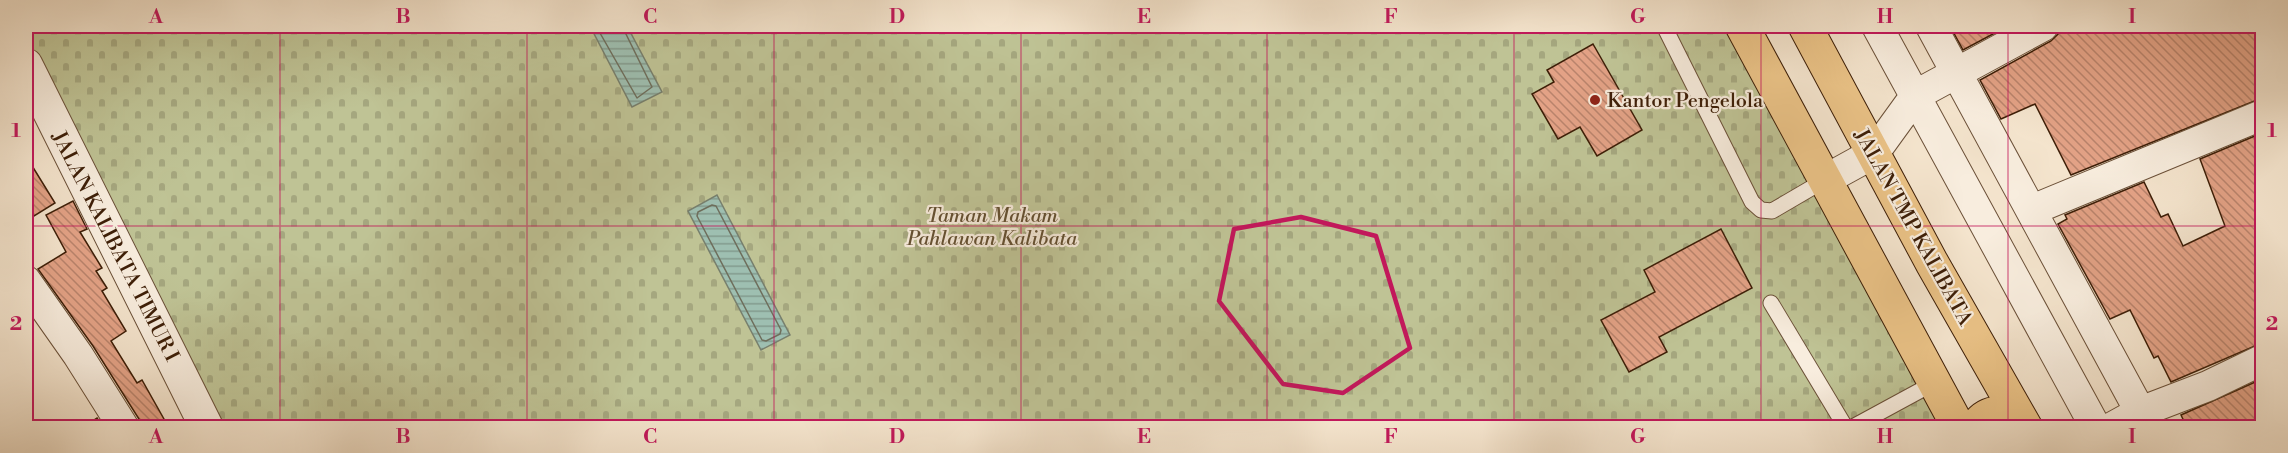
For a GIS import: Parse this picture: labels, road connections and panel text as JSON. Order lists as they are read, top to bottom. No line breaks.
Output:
{"streets":{"main road":["JALAN TMP KALIBATA"],"street":["JALAN KALIBATA TIMUR I"]},"parks":["Taman Makam Pahlawan Kalibata"],"places":["Kantor Pengelola"],"grid":{"columns":["A","B","C","D","E","F","G","H","I"],"rows":["1","2"]}}
